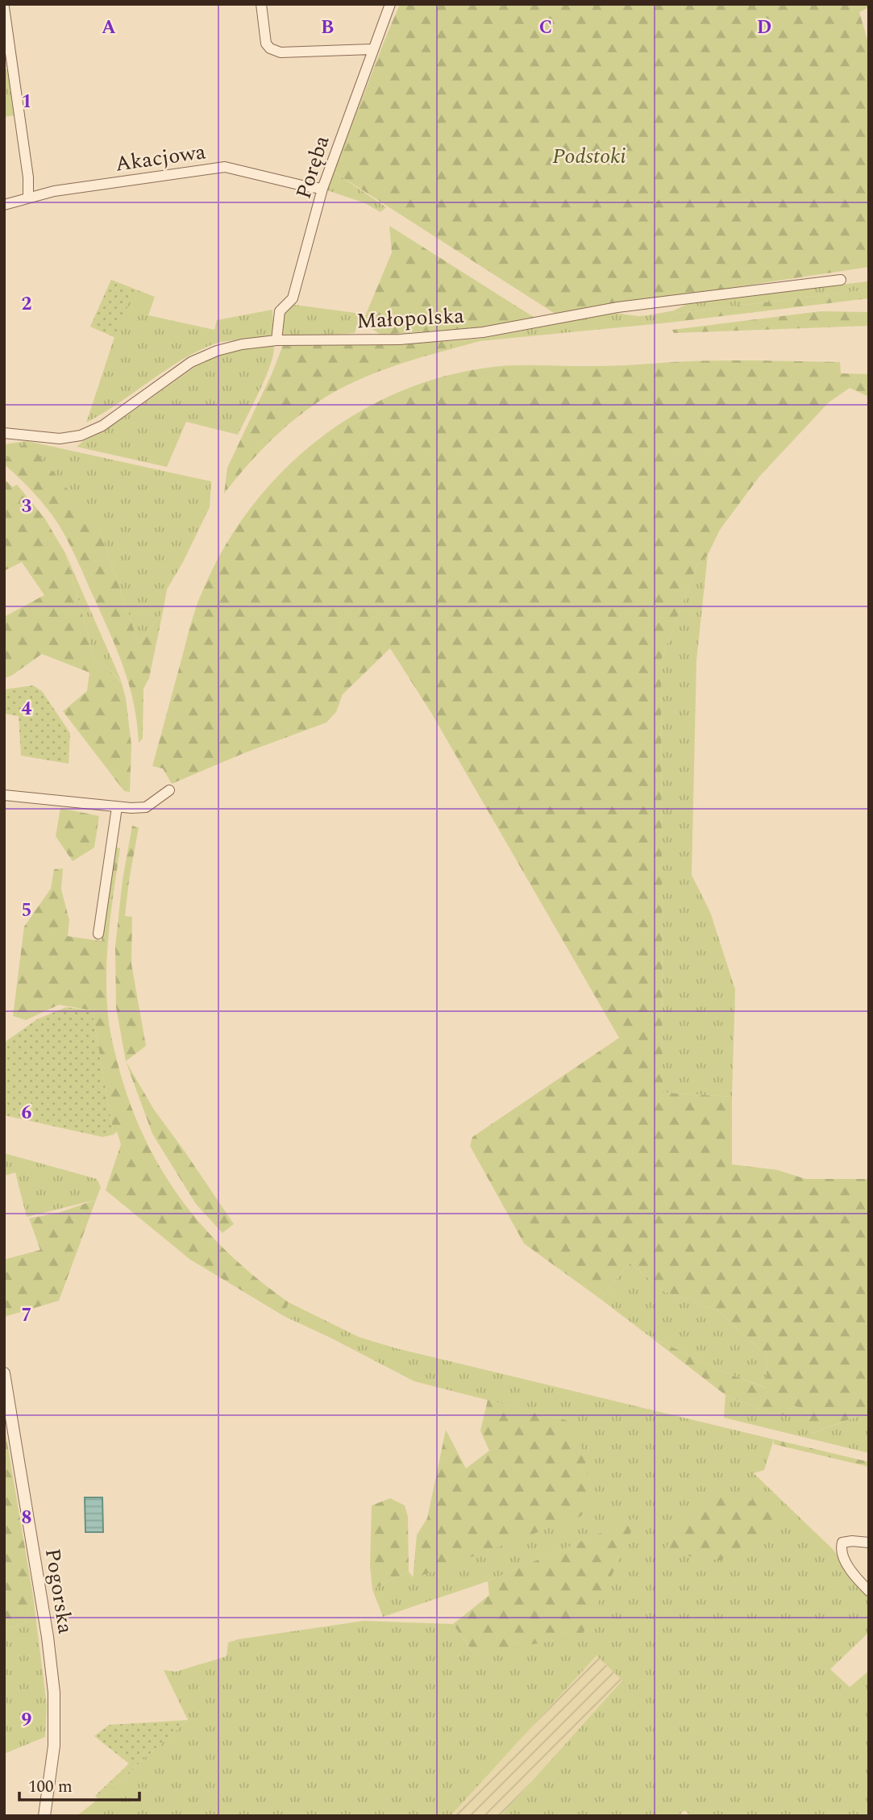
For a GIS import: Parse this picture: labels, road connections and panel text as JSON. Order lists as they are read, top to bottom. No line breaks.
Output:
{"streets":{"street":["Akacjowa","Poręba","Małopolska","Pogorska"]},"crossings":[["Akacjowa","Poręba"],["Poręba","Małopolska"]],"parks":["Podstoki"],"scale_bar":"100 m","grid":{"columns":["A","B","C","D"],"rows":["1","2","3","4","5","6","7","8","9"]}}
